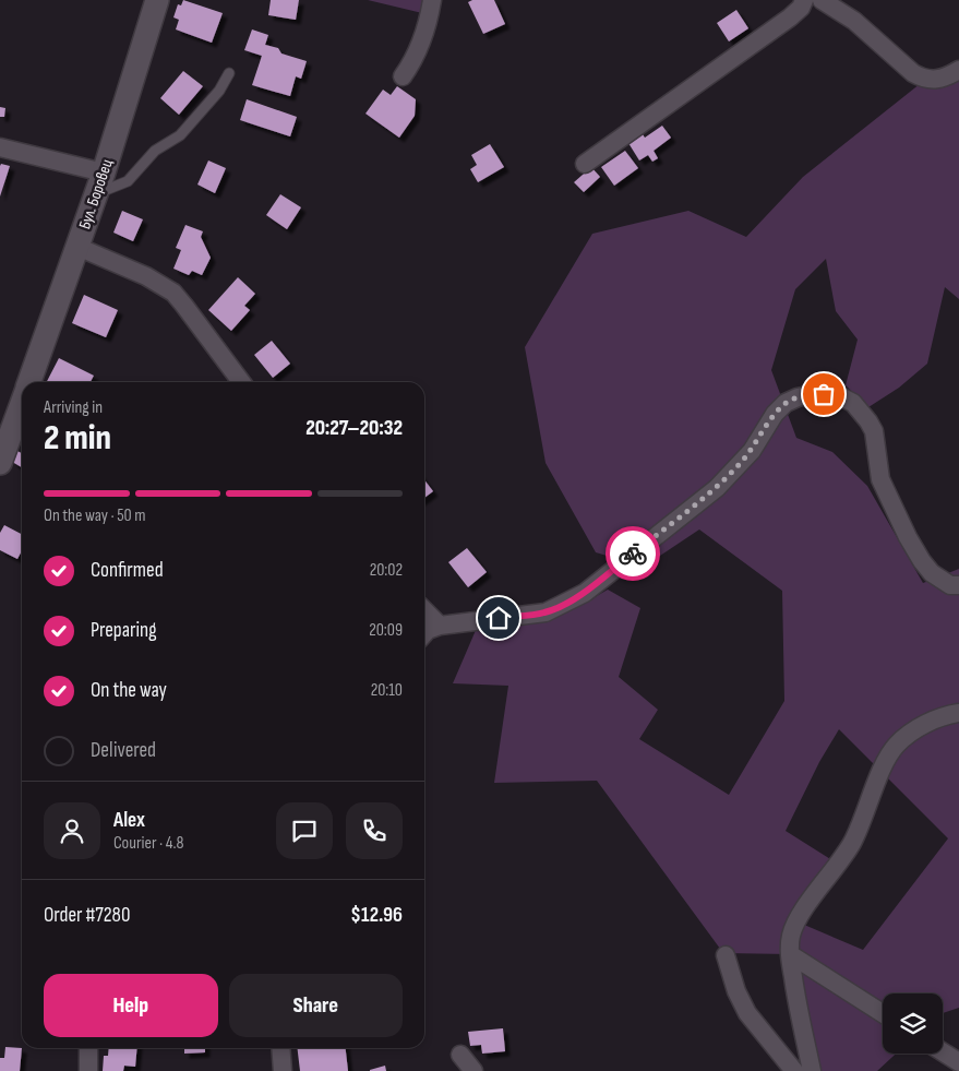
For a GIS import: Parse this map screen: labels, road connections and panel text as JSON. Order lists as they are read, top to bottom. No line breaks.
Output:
{"streets":{"street":["Бул. Боровец"]},"page":{"heading":["2 min","Arriving in","20:27–20:32"],"panel":["Alex","Courier · 4.8","Order #7280","$12.96"],"bar":"On the way · 50 m","list":[["Confirmed","20:02"],["Preparing","20:09"],["On the way","20:10"],"Delivered"],"buttons":["Help","Share"]}}
